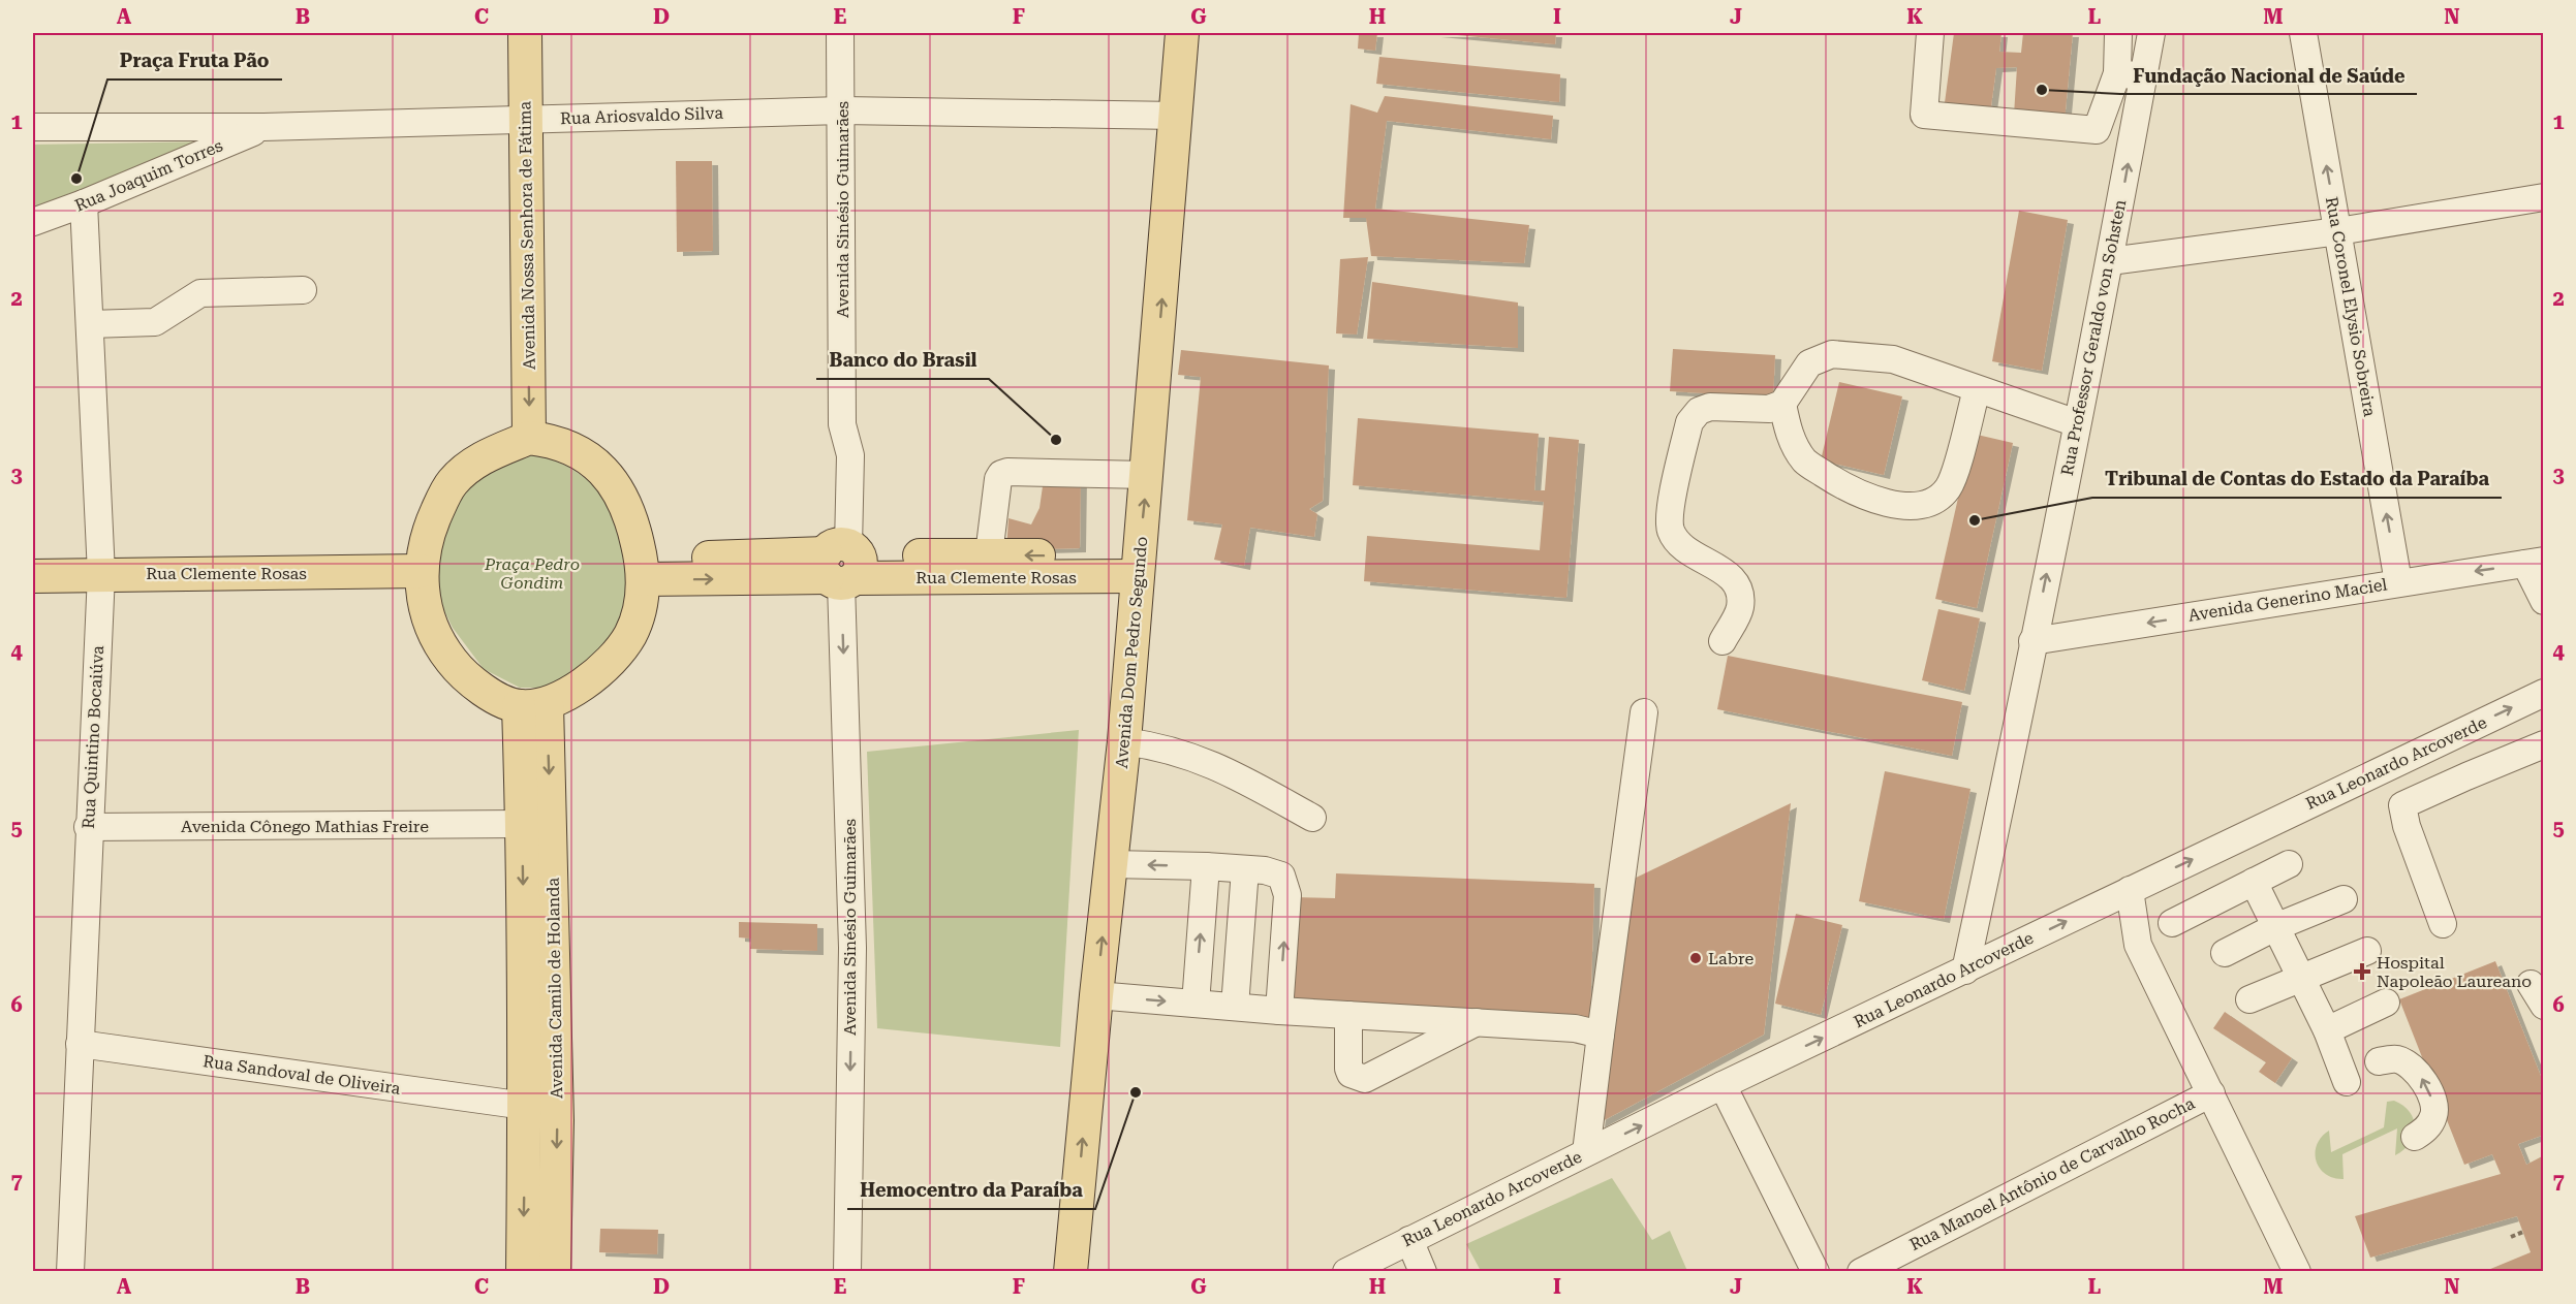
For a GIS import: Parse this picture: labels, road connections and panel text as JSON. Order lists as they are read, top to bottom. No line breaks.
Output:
{"streets":{"main road":["Avenida Nossa Senhora de Fátima","Rua Clemente Rosas","Avenida Dom Pedro Segundo","Avenida Camilo de Holanda"],"street":["Rua Ariosvaldo Silva","Rua Joaquim Torres","Avenida Sinésio Guimarães","Rua Coronel Elysio Sobreira","Rua Professor Geraldo von Sohsten","Avenida Generino Maciel","Rua Quintino Bocaiúva","Rua Leonardo Arcoverde","Avenida Cônego Mathias Freire","Rua Sandoval de Oliveira","Rua Manoel Antônio de Carvalho Rocha"]},"crossings":[["Rua Ariosvaldo Silva","Rua Joaquim Torres"],["Rua Ariosvaldo Silva","Avenida Sinésio Guimarães"],["Rua Ariosvaldo Silva","Avenida Nossa Senhora de Fátima"],["Rua Ariosvaldo Silva","Avenida Dom Pedro Segundo"],["Rua Joaquim Torres","Rua Quintino Bocaiúva"],["Avenida Sinésio Guimarães","Rua Clemente Rosas"],["Rua Coronel Elysio Sobreira","Avenida Generino Maciel"],["Rua Professor Geraldo von Sohsten","Avenida Generino Maciel"],["Rua Professor Geraldo von Sohsten","Rua Leonardo Arcoverde"],["Rua Clemente Rosas","Avenida Dom Pedro Segundo"],["Rua Clemente Rosas","Rua Quintino Bocaiúva"],["Rua Quintino Bocaiúva","Avenida Cônego Mathias Freire"],["Rua Quintino Bocaiúva","Rua Sandoval de Oliveira"],["Avenida Cônego Mathias Freire","Avenida Camilo de Holanda"],["Avenida Camilo de Holanda","Rua Sandoval de Oliveira"]],"one_way":["Avenida Sinésio Guimarães","Avenida Nossa Senhora de Fátima","Rua Coronel Elysio Sobreira","Rua Professor Geraldo von Sohsten","Avenida Generino Maciel","Avenida Dom Pedro Segundo","Avenida Camilo de Holanda"],"parks":["Praça Pedro Gondim"],"places":{"other":["Fundação Nacional de Saúde","Praça Fruta Pão","Banco do Brasil","Tribunal de Contas do Estado da Paraíba","Labre","Hemocentro da Paraíba"],"health":["Hospital Napoleão Laureano"]},"grid":{"columns":["A","B","C","D","E","F","G","H","I","J","K","L","M","N"],"rows":["1","2","3","4","5","6","7"]}}
